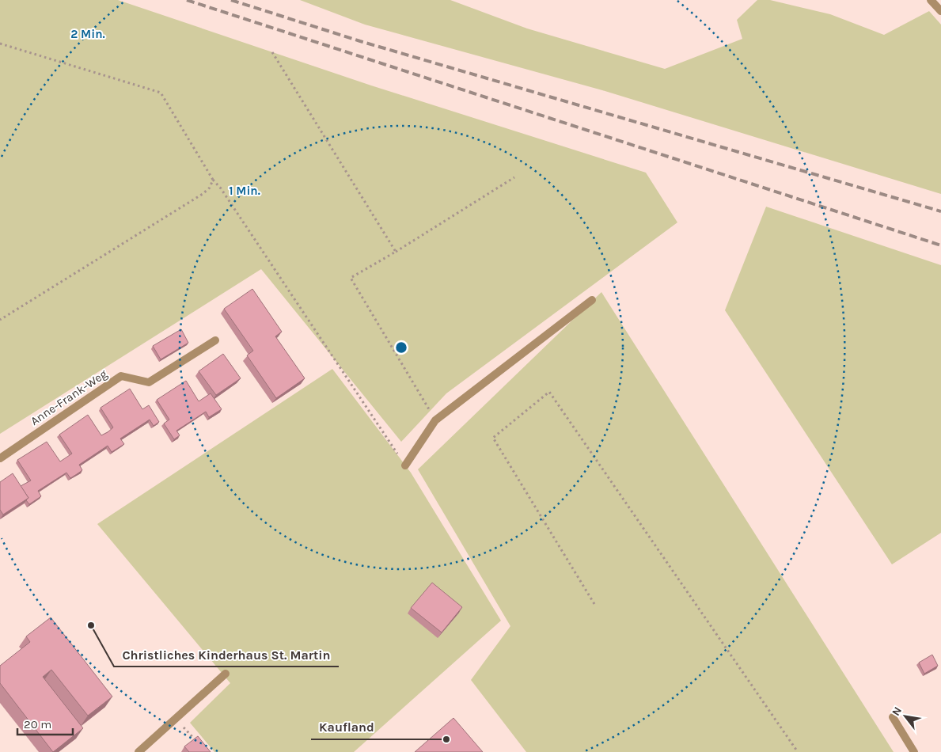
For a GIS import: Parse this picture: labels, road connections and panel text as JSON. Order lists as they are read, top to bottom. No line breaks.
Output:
{"streets":{"street":["Anne-Frank-Weg"]},"places":["Christliches Kinderhaus St. Martin","Kaufland"],"scale_bar":"20 m","north":"top left","rings":["2 Min.","1 Min."]}
